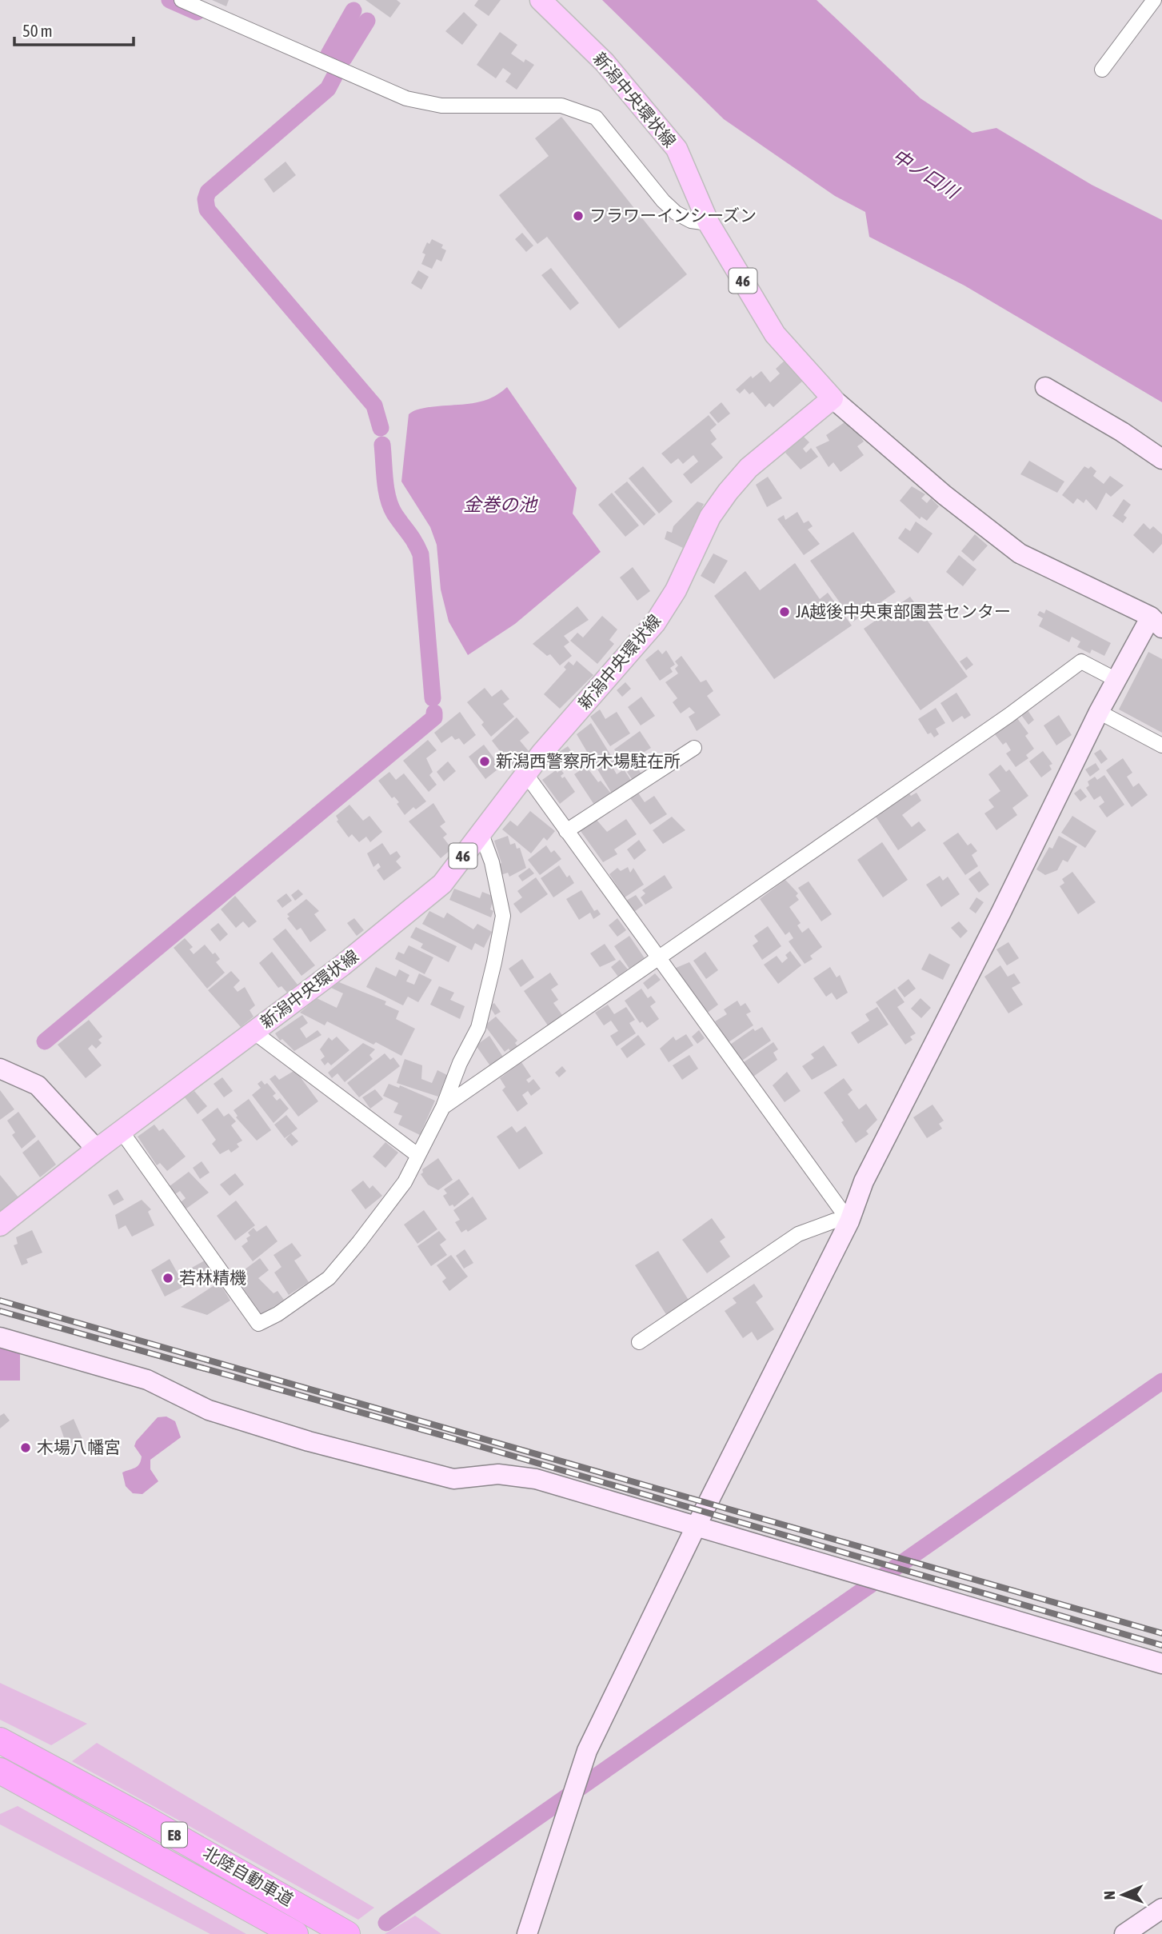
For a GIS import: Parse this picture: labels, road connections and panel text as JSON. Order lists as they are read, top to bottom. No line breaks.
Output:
{"streets":{"highway":["E8","北陸自動車道"],"main road":["新潟中央環状線","46"]},"water":["中ノ口川","金巻の池"],"places":["フラワーインシーズン","JA越後中央東部園芸センター","新潟西警察所木場駐在所","若林精機","木場八幡宮"],"scale_bar":"50 m","north":"left"}
